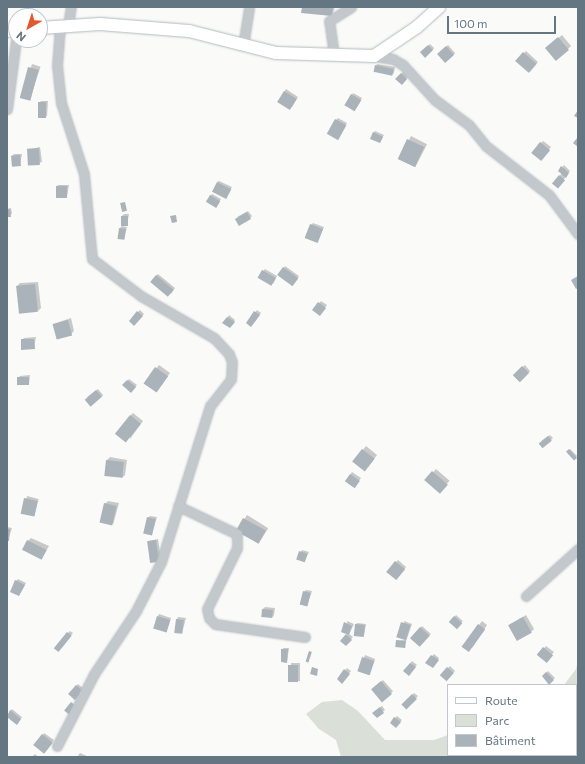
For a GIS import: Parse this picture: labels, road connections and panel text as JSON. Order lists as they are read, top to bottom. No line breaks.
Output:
{"legend":["Route","Parc","Bâtiment"],"scale_bar":"100 m","north":"bottom left"}
